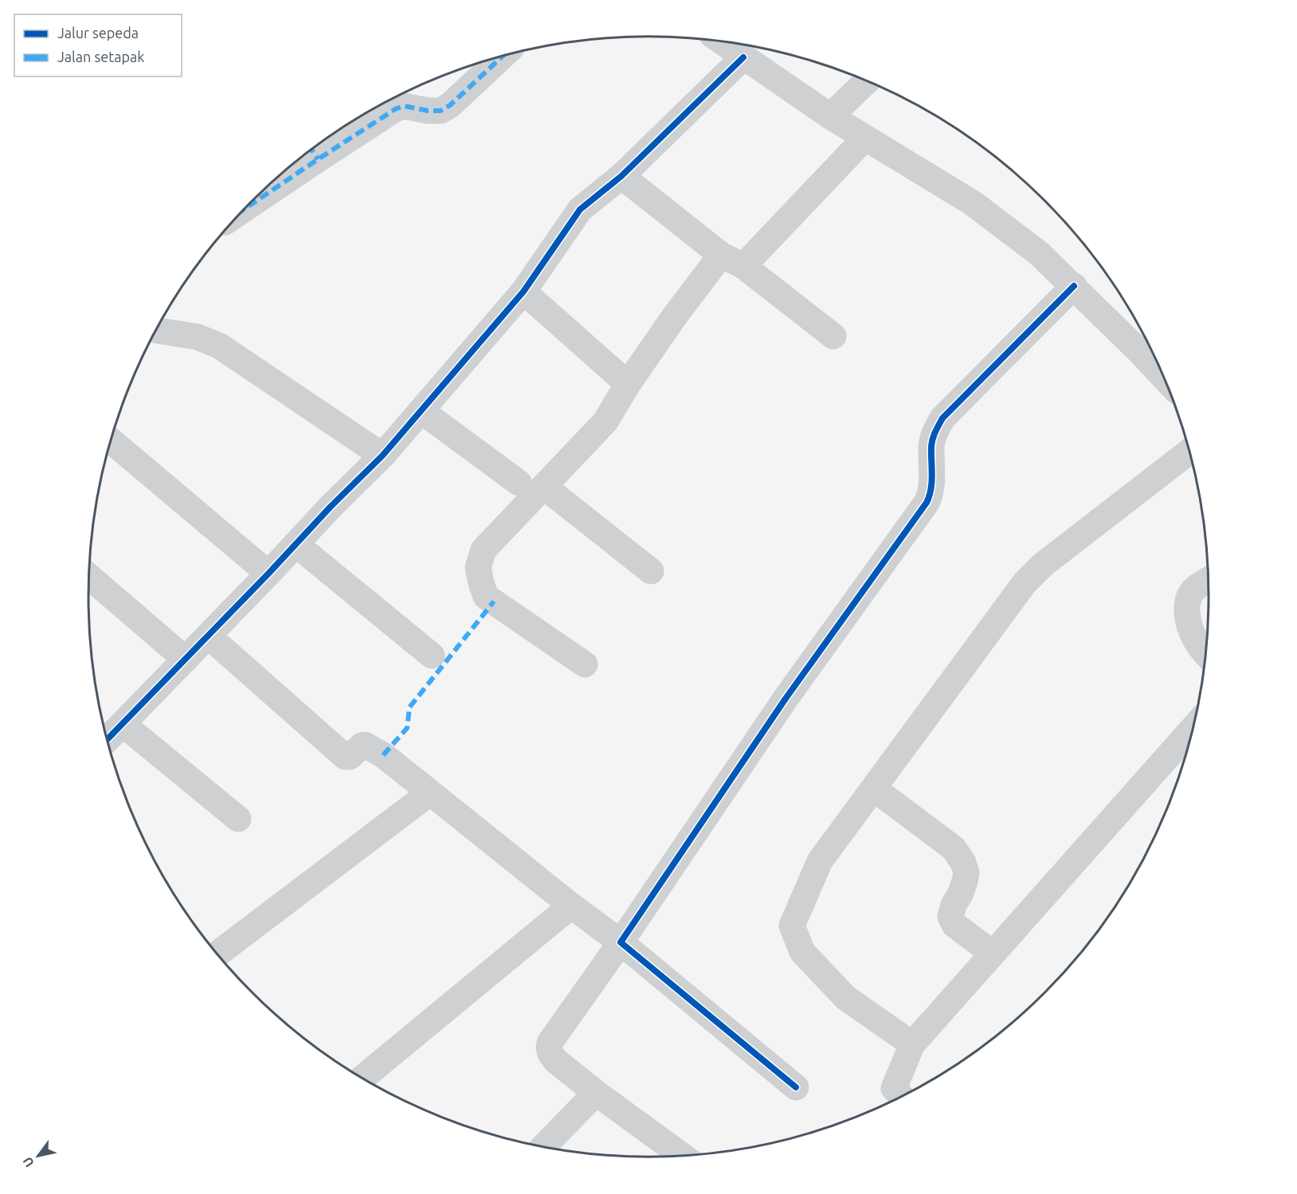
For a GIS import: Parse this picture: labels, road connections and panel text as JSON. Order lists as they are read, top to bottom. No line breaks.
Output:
{"legend":["Jalur sepeda","Jalan setapak"],"north":"bottom left"}
